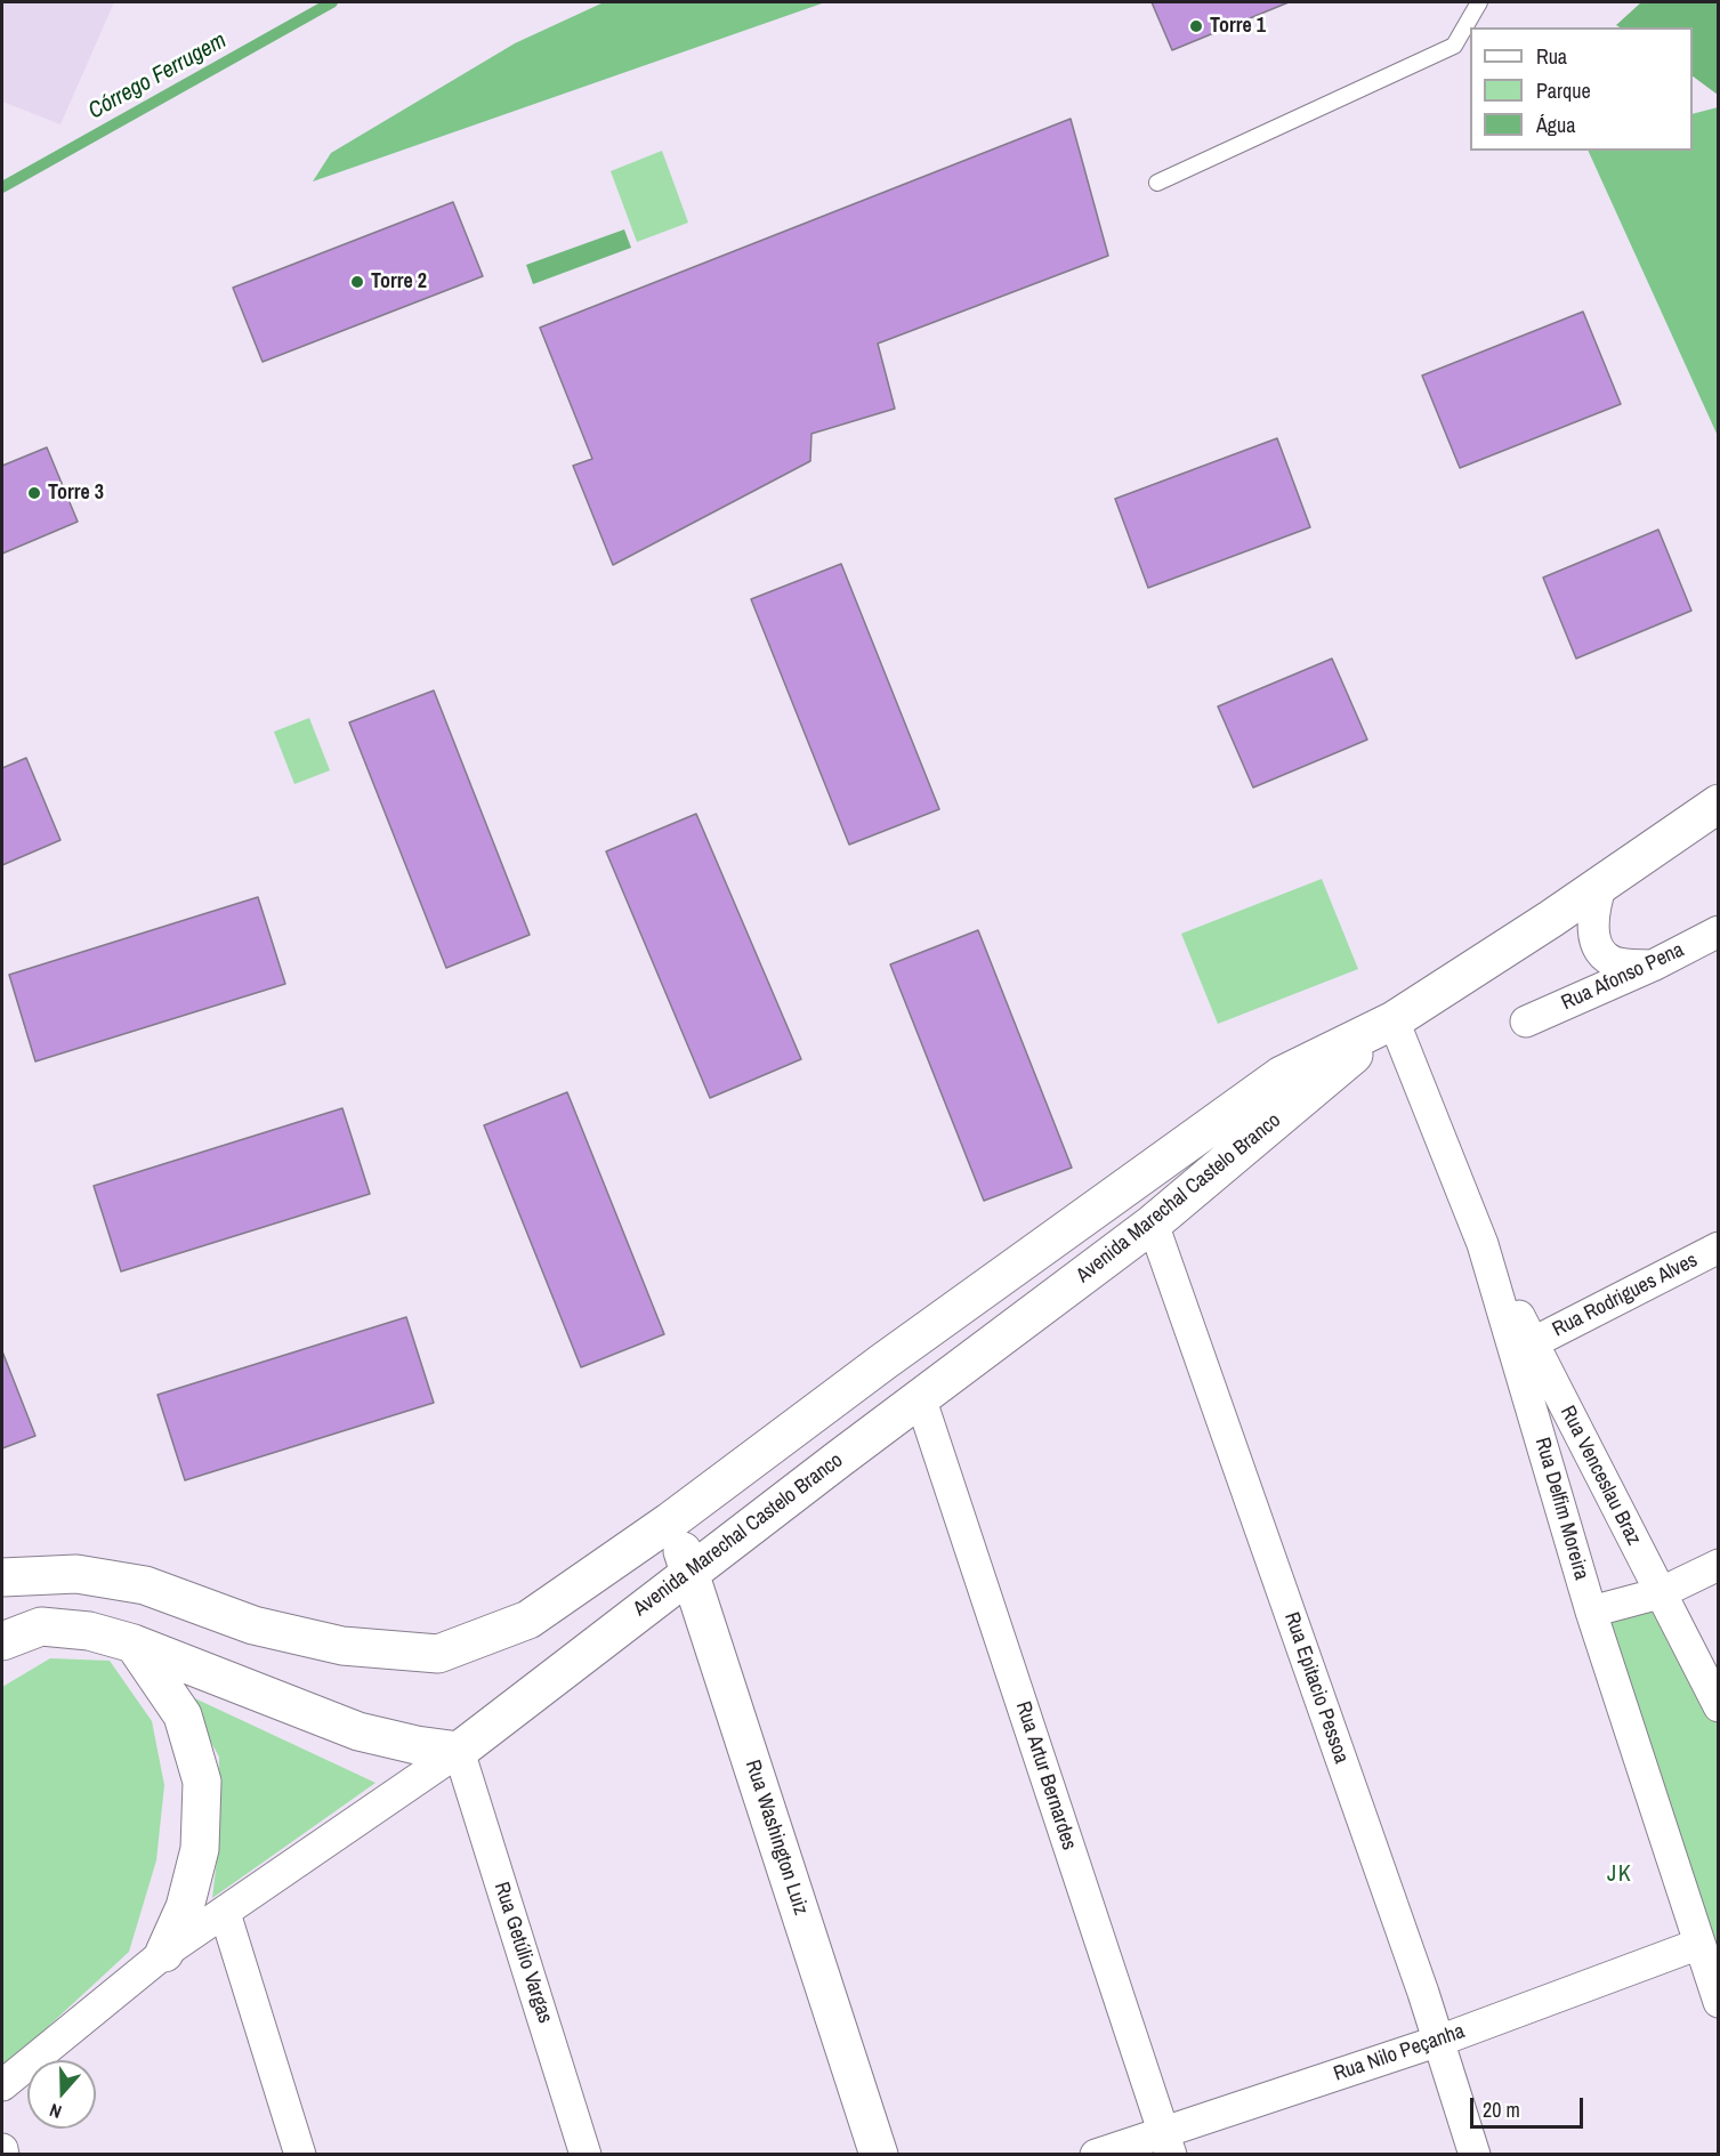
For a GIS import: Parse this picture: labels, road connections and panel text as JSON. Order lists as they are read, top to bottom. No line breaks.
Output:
{"streets":{"street":["Rua Afonso Pena","Avenida Marechal Castelo Branco","Rua Rodrigues Alves","Rua Venceslau Braz","Rua Delfim Moreira","Rua Epitacio Pessoa","Rua Artur Bernardes","Rua Washington Luiz","Rua Getúlio Vargas","Rua Nilo Peçanha"]},"crossings":[["Avenida Marechal Castelo Branco","Rua Delfim Moreira"],["Avenida Marechal Castelo Branco","Rua Epitacio Pessoa"],["Avenida Marechal Castelo Branco","Rua Artur Bernardes"],["Avenida Marechal Castelo Branco","Rua Washington Luiz"],["Avenida Marechal Castelo Branco","Rua Getúlio Vargas"],["Rua Rodrigues Alves","Rua Venceslau Braz"],["Rua Venceslau Braz","Rua Delfim Moreira"],["Rua Delfim Moreira","Rua Nilo Peçanha"],["Rua Epitacio Pessoa","Rua Nilo Peçanha"],["Rua Artur Bernardes","Rua Nilo Peçanha"]],"districts":["JK"],"water":["Córrego Ferrugem"],"places":["Torre 1","Torre 2","Torre 3"],"legend":["Rua","Parque","Água"],"scale_bar":"20 m","north":"bottom"}
